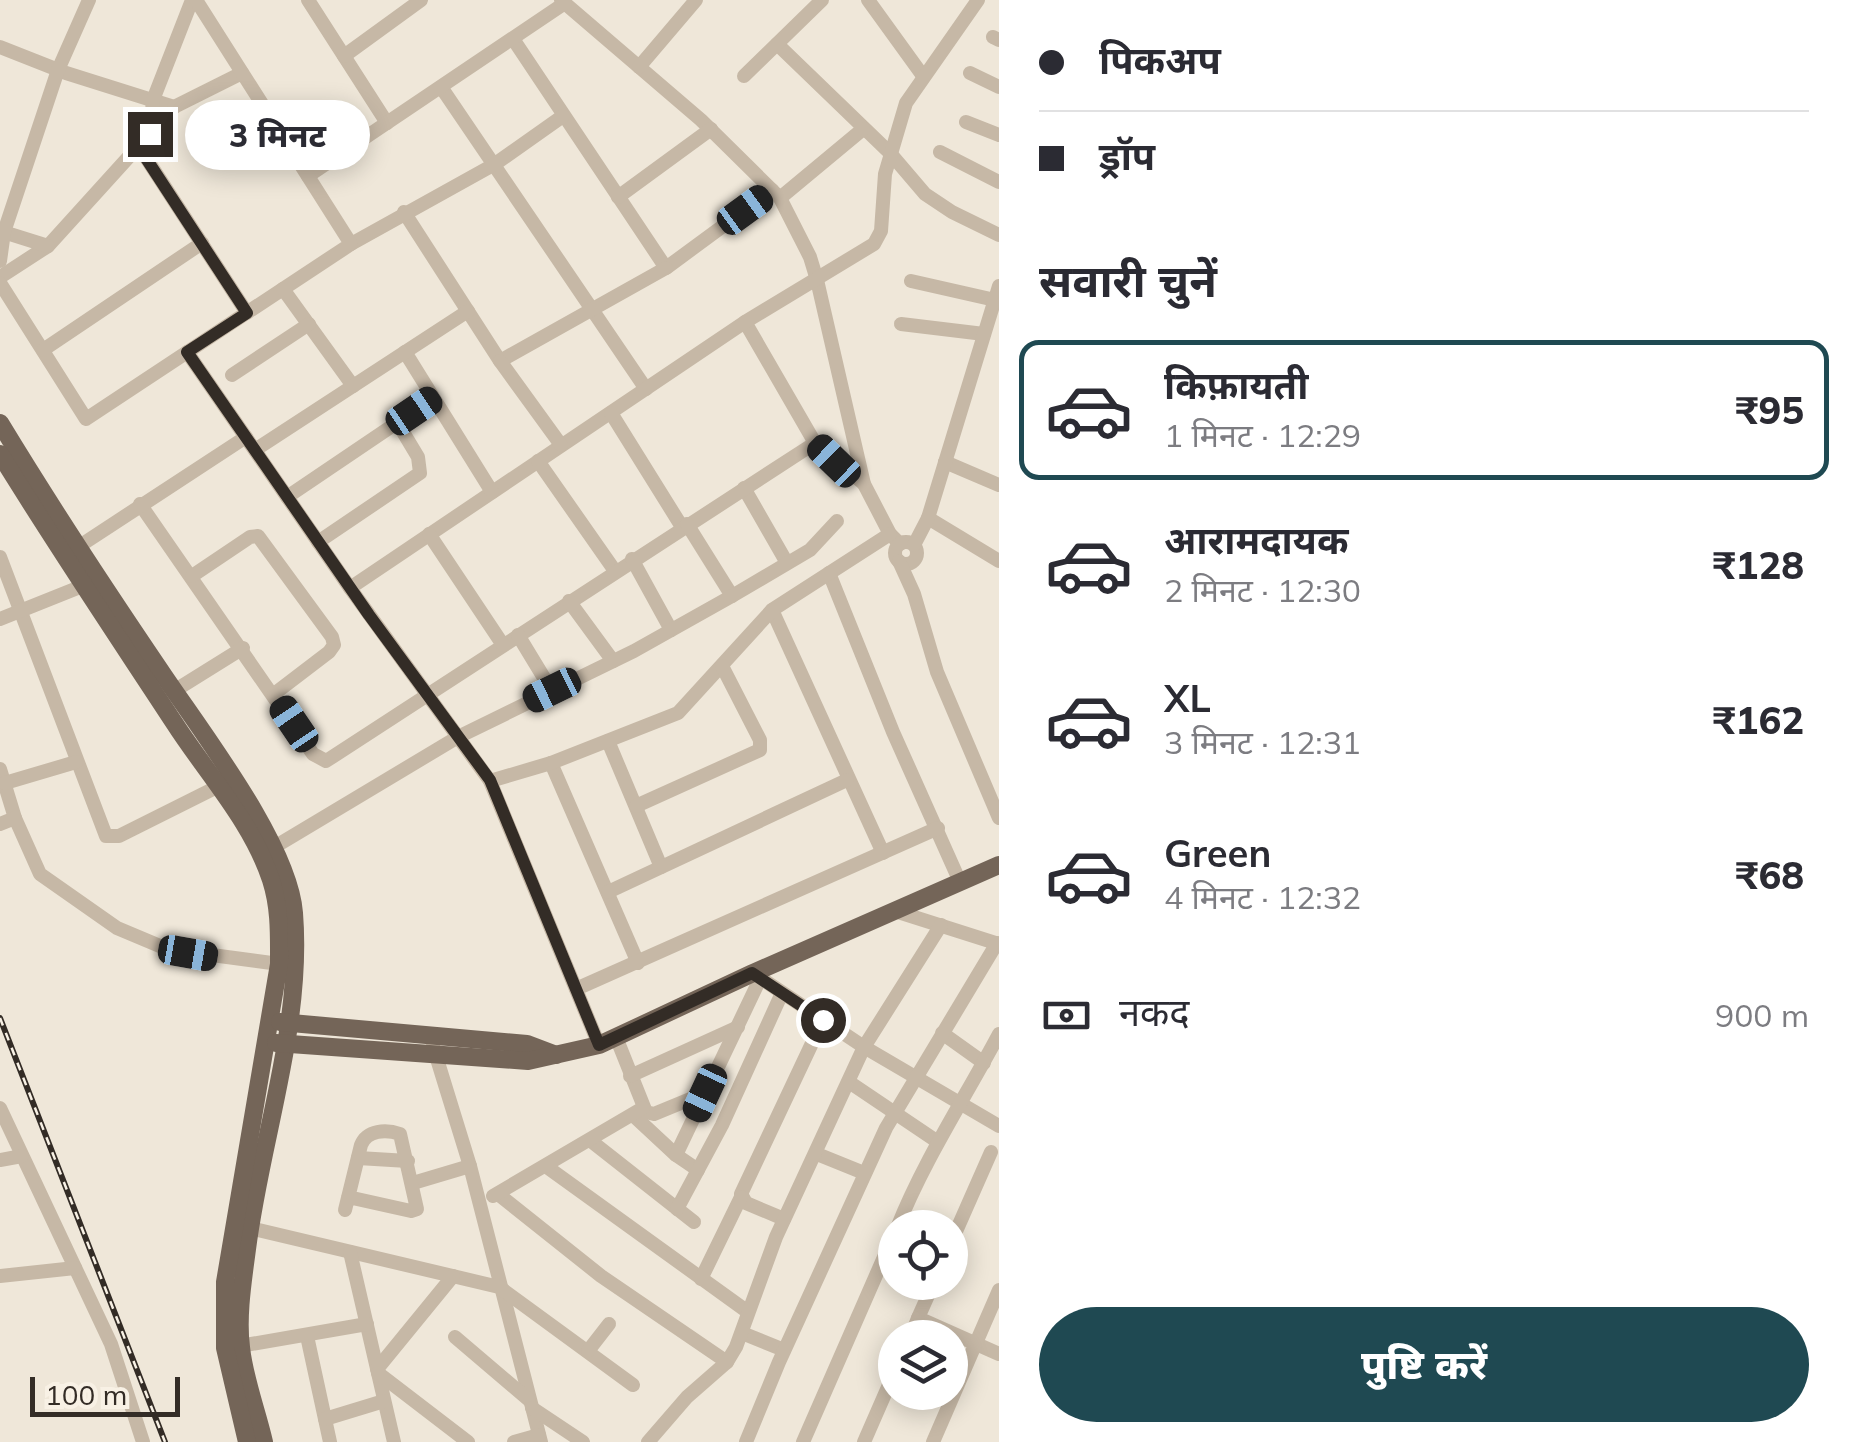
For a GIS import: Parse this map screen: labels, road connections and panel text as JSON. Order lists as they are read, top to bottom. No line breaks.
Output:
{"scale_bar":"100 m","page":{"banner":["पिकअप","ड्रॉप"],"bubble":"3 मिनट","heading":"सवारी चुनें","list":[{"name":"किफ़ायती","note":"1 मिनट · 12:29","value":"₹95"},{"name":"आरामदायक","note":"2 मिनट · 12:30","value":"₹128"},{"name":"XL","note":"3 मिनट · 12:31","value":"₹162"},{"name":"Green","note":"4 मिनट · 12:32","value":"₹68"}],"pay":["नकद","900 m"],"buttons":"पुष्टि करें","scale":"100 m"}}
